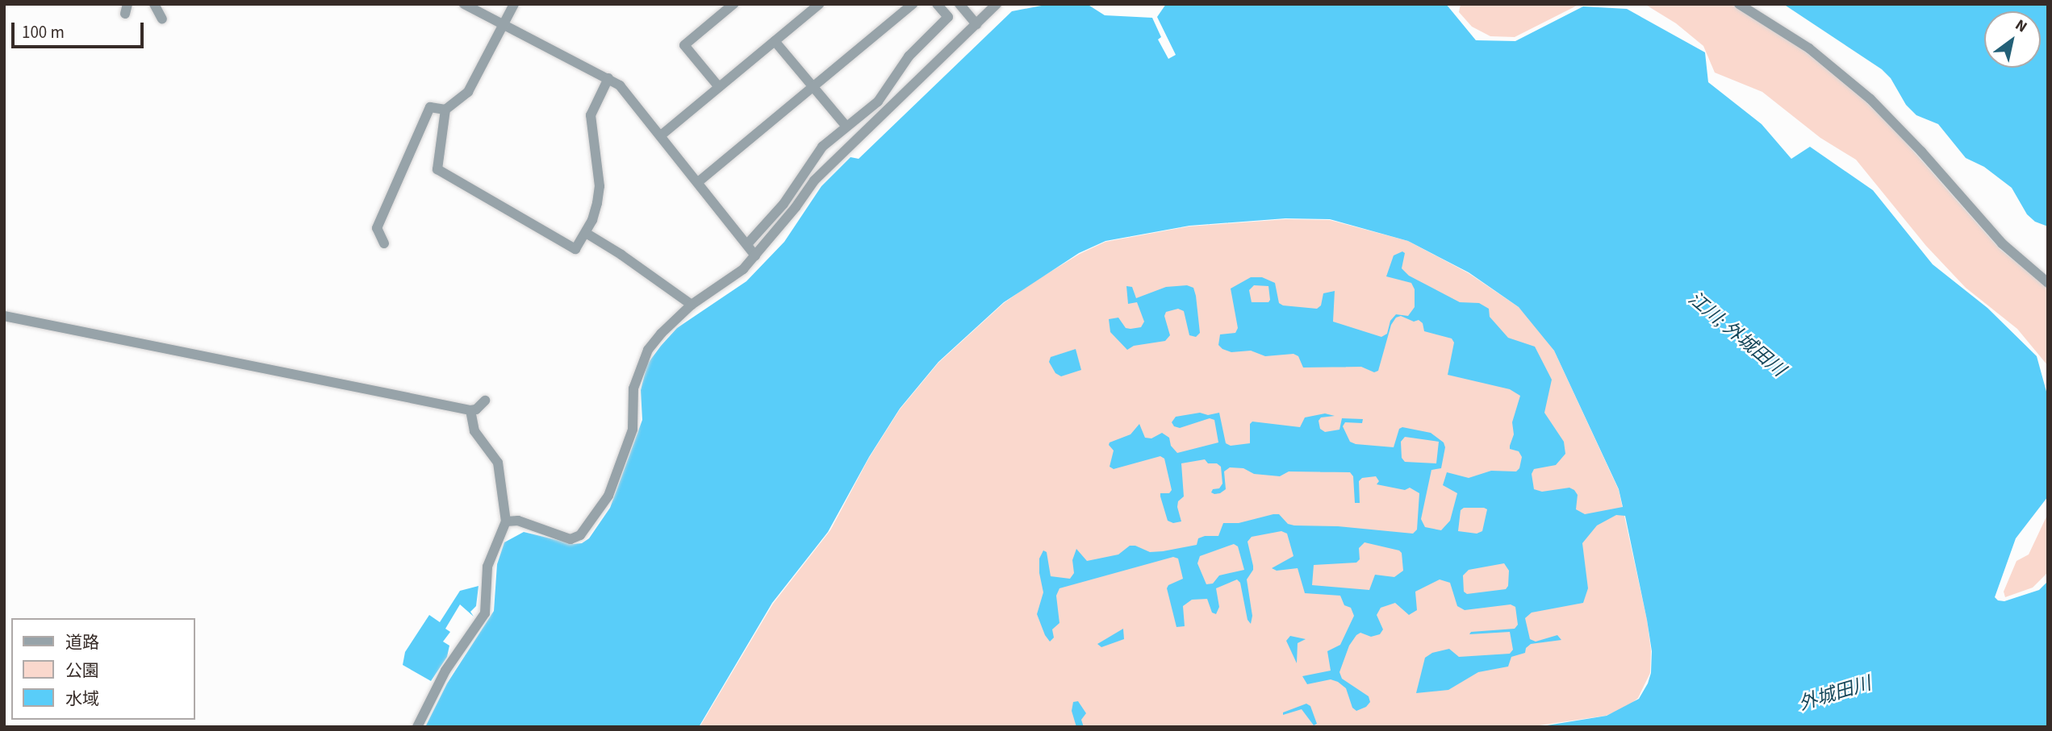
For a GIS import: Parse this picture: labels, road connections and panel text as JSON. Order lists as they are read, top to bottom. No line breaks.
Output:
{"water":["江川; 外城田川","外城田川"],"legend":["道路","公園","水域"],"scale_bar":"100 m","north":"top right"}
